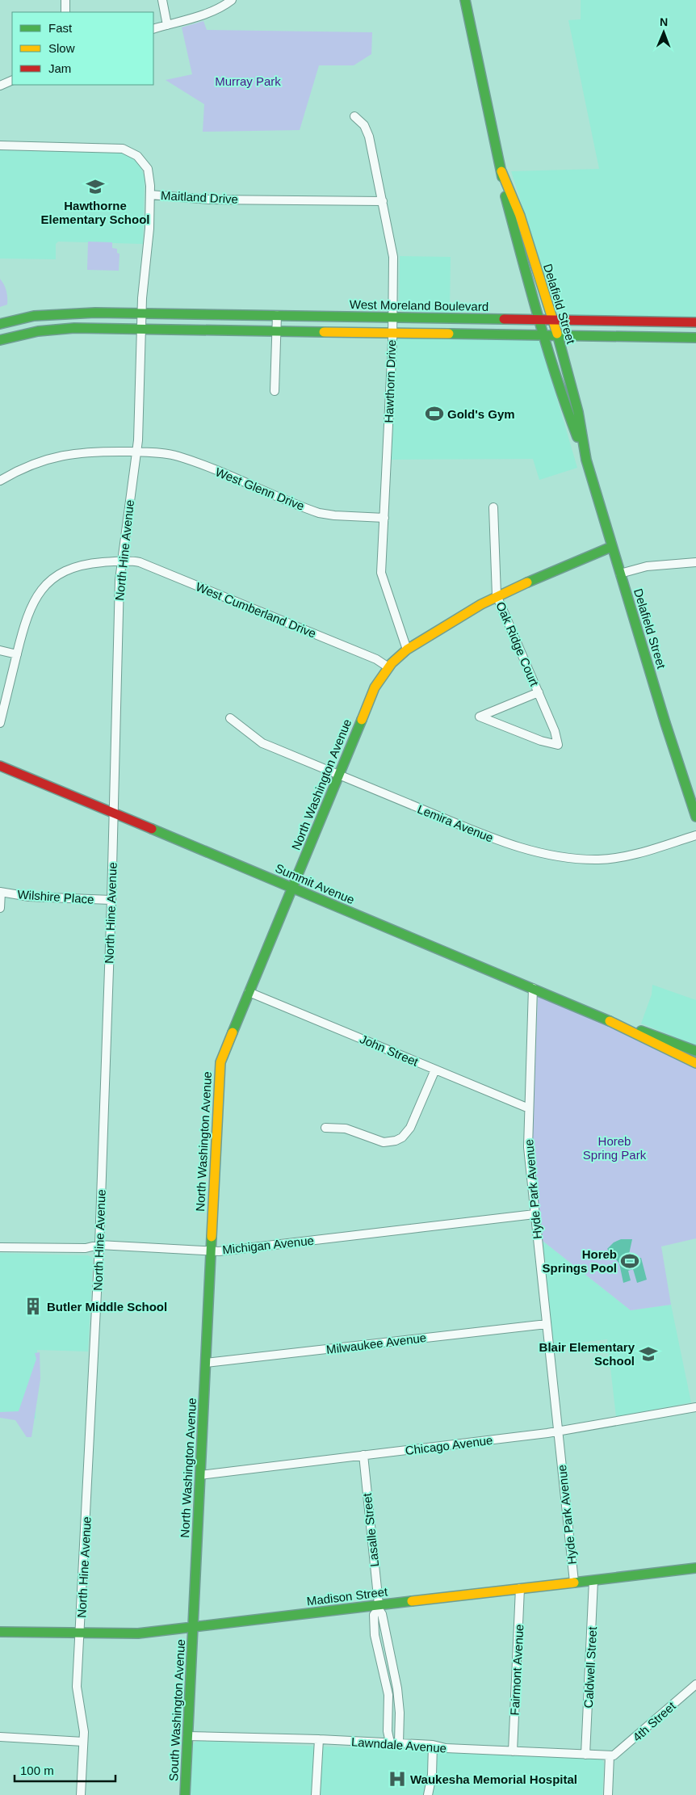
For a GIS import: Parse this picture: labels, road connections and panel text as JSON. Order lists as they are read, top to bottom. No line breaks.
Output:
{"streets":{"street":["Maitland Drive","Delafield Street","West Moreland Boulevard","Hawthorn Drive","West Glenn Drive","North Hine Avenue","West Cumberland Drive","Oak Ridge Court","North Washington Avenue","Lemira Avenue","Summit Avenue","Wilshire Place","John Street","Hyde Park Avenue","Michigan Avenue","Milwaukee Avenue","Chicago Avenue","Lasalle Street","Madison Street","Caldwell Street","Fairmont Avenue","South Washington Avenue","4th Street","Lawndale Avenue"]},"crossings":[["Maitland Drive","Hawthorn Drive"],["Maitland Drive","North Hine Avenue"],["Delafield Street","West Moreland Boulevard"],["Delafield Street","North Washington Avenue"],["West Moreland Boulevard","Hawthorn Drive"],["West Moreland Boulevard","North Hine Avenue"],["Hawthorn Drive","West Glenn Drive"],["Hawthorn Drive","North Washington Avenue"],["West Glenn Drive","North Hine Avenue"],["North Hine Avenue","West Cumberland Drive"],["North Hine Avenue","Summit Avenue"],["North Hine Avenue","Wilshire Place"],["North Hine Avenue","Michigan Avenue"],["North Hine Avenue","Madison Street"],["West Cumberland Drive","North Washington Avenue"],["Oak Ridge Court","North Washington Avenue"],["North Washington Avenue","Lemira Avenue"],["North Washington Avenue","Summit Avenue"],["North Washington Avenue","John Street"],["North Washington Avenue","Michigan Avenue"],["North Washington Avenue","Milwaukee Avenue"],["North Washington Avenue","Chicago Avenue"],["North Washington Avenue","Madison Street"],["North Washington Avenue","South Washington Avenue"],["Summit Avenue","Hyde Park Avenue"],["John Street","Hyde Park Avenue"],["Hyde Park Avenue","Michigan Avenue"],["Hyde Park Avenue","Milwaukee Avenue"],["Hyde Park Avenue","Chicago Avenue"],["Hyde Park Avenue","Madison Street"],["Chicago Avenue","Lasalle Street"],["Lasalle Street","Madison Street"],["Madison Street","Caldwell Street"],["Madison Street","Fairmont Avenue"],["Madison Street","South Washington Avenue"],["Caldwell Street","Lawndale Avenue"],["Fairmont Avenue","Lawndale Avenue"],["South Washington Avenue","Lawndale Avenue"],["4th Street","Lawndale Avenue"]],"parks":["Murray Park","Horeb Spring Park"],"places":{"school or university":["Hawthorne Elementary School","Blair Elementary School"],"sports":["Gold's Gym","Horeb Springs Pool"],"building":["Butler Middle School"],"hospital":["Waukesha Memorial Hospital"]},"legend":["Fast","Slow","Jam"],"scale_bar":"100 m","north":"top"}
